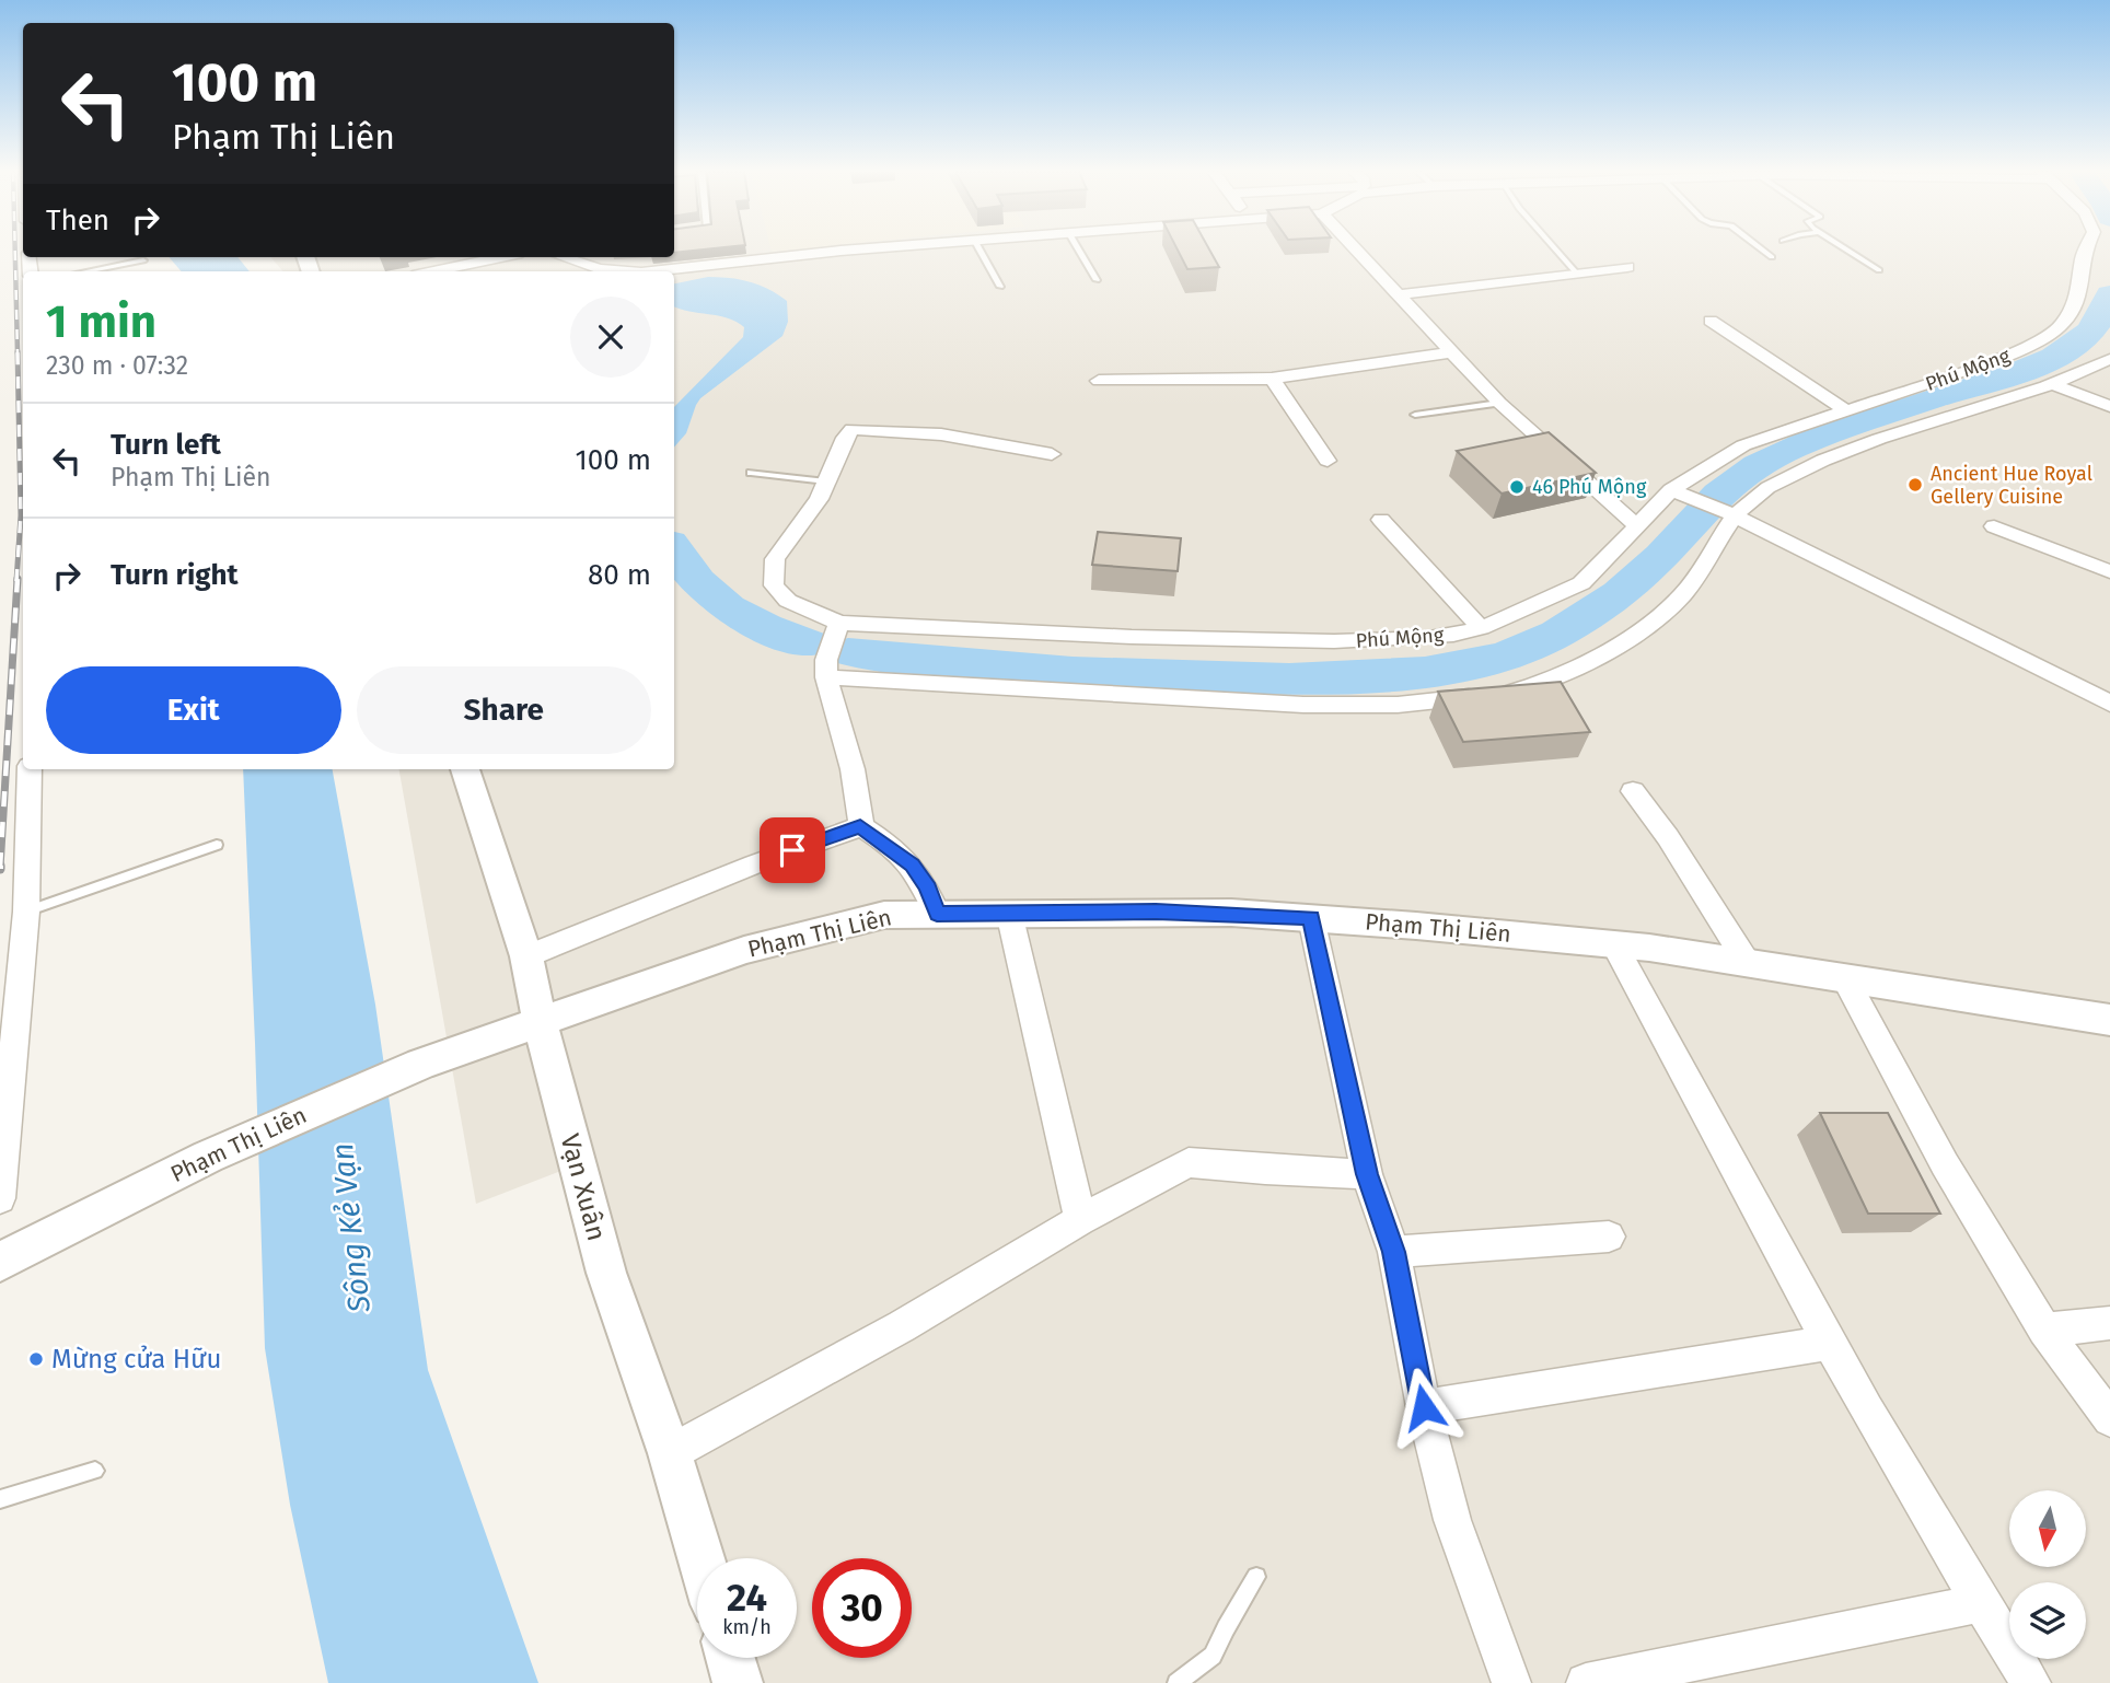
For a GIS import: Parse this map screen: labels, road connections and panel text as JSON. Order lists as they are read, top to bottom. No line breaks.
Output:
{"streets":{"street":["Phú Mộng","Phạm Thị Liên","Vạn Xuân"]},"crossings":[["Phạm Thị Liên","Vạn Xuân"]],"water":["Sông Kẻ Vạn"],"places":["Ancient Hue Royal Gellery Cuisine","46 Phú Mộng","Mừng cửa Hữu"],"north":"bottom","page":{"turn":["100 m","Phạm Thị Liên"],"then":"Then","heading":["1 min","230 m · 07:32"],"list":[{"name":"Turn left","note":"Phạm Thị Liên","value":"100 m"},{"name":"Turn right","value":"80 m"}],"buttons":["Exit","Share"],"speed":"24 km/h","limit":"30"}}
